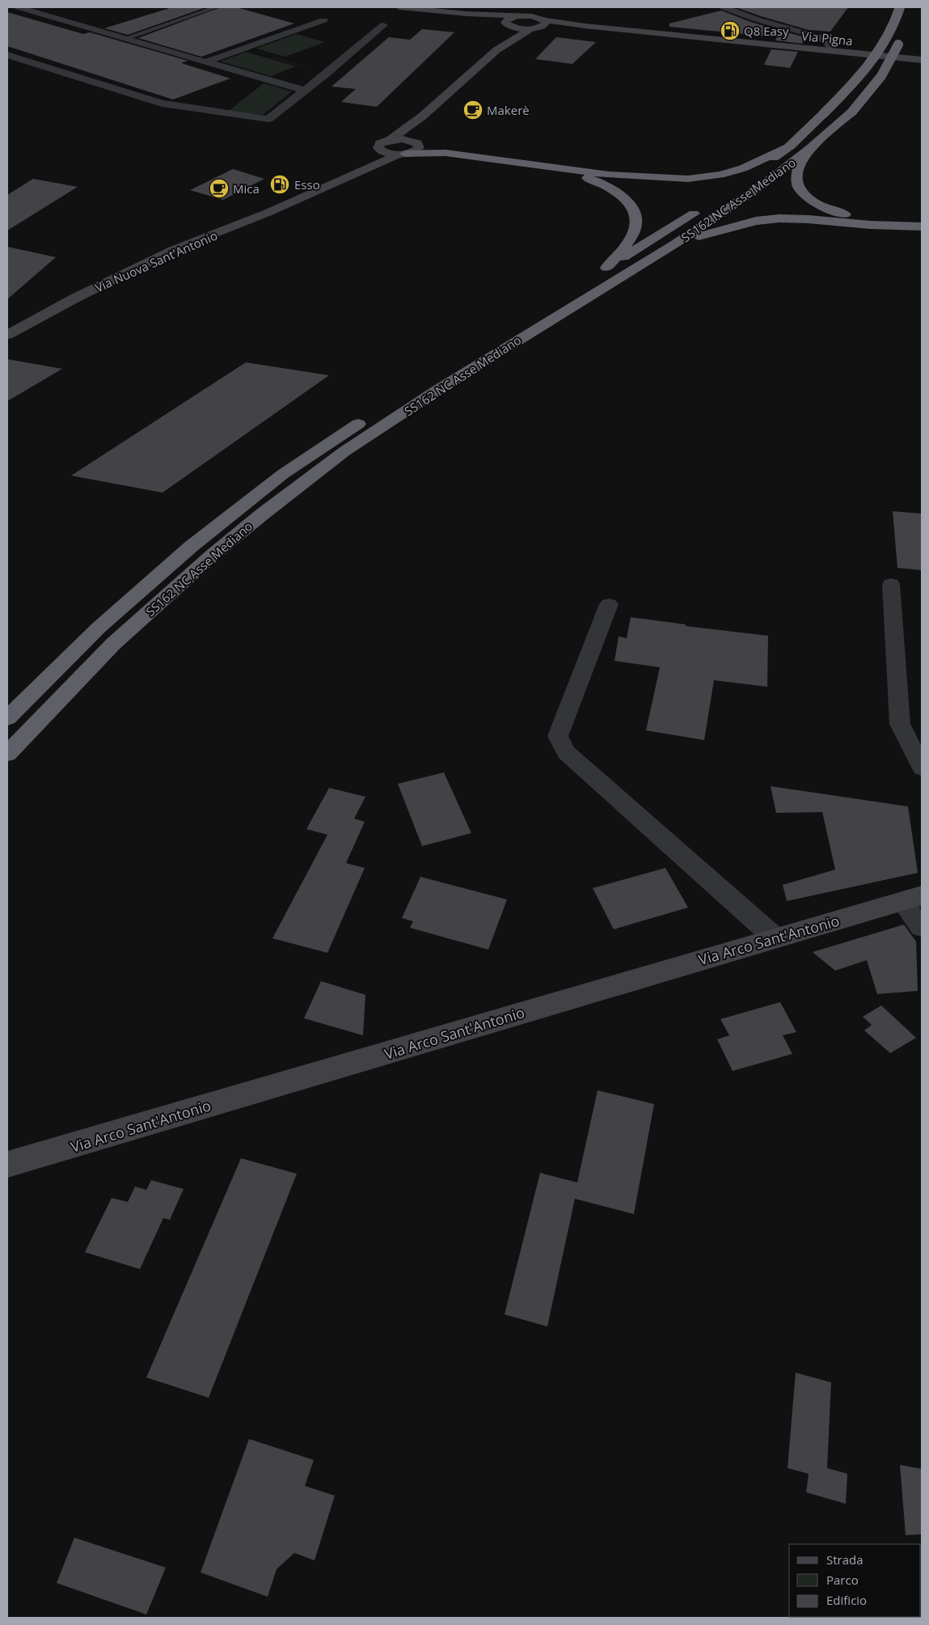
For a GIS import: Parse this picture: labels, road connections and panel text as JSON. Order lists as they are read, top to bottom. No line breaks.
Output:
{"streets":{"highway":["SS162 NC Asse Mediano"],"street":["Via Pigna","Via Nuova Sant'Antonio","Via Arco Sant'Antonio"]},"crossings":[["Via Pigna","Via Nuova Sant'Antonio"]],"places":{"fuel station":["Q8 Easy","Esso"],"cafe":["Makerè","Mica"]},"legend":["Strada","Parco","Edificio"]}
